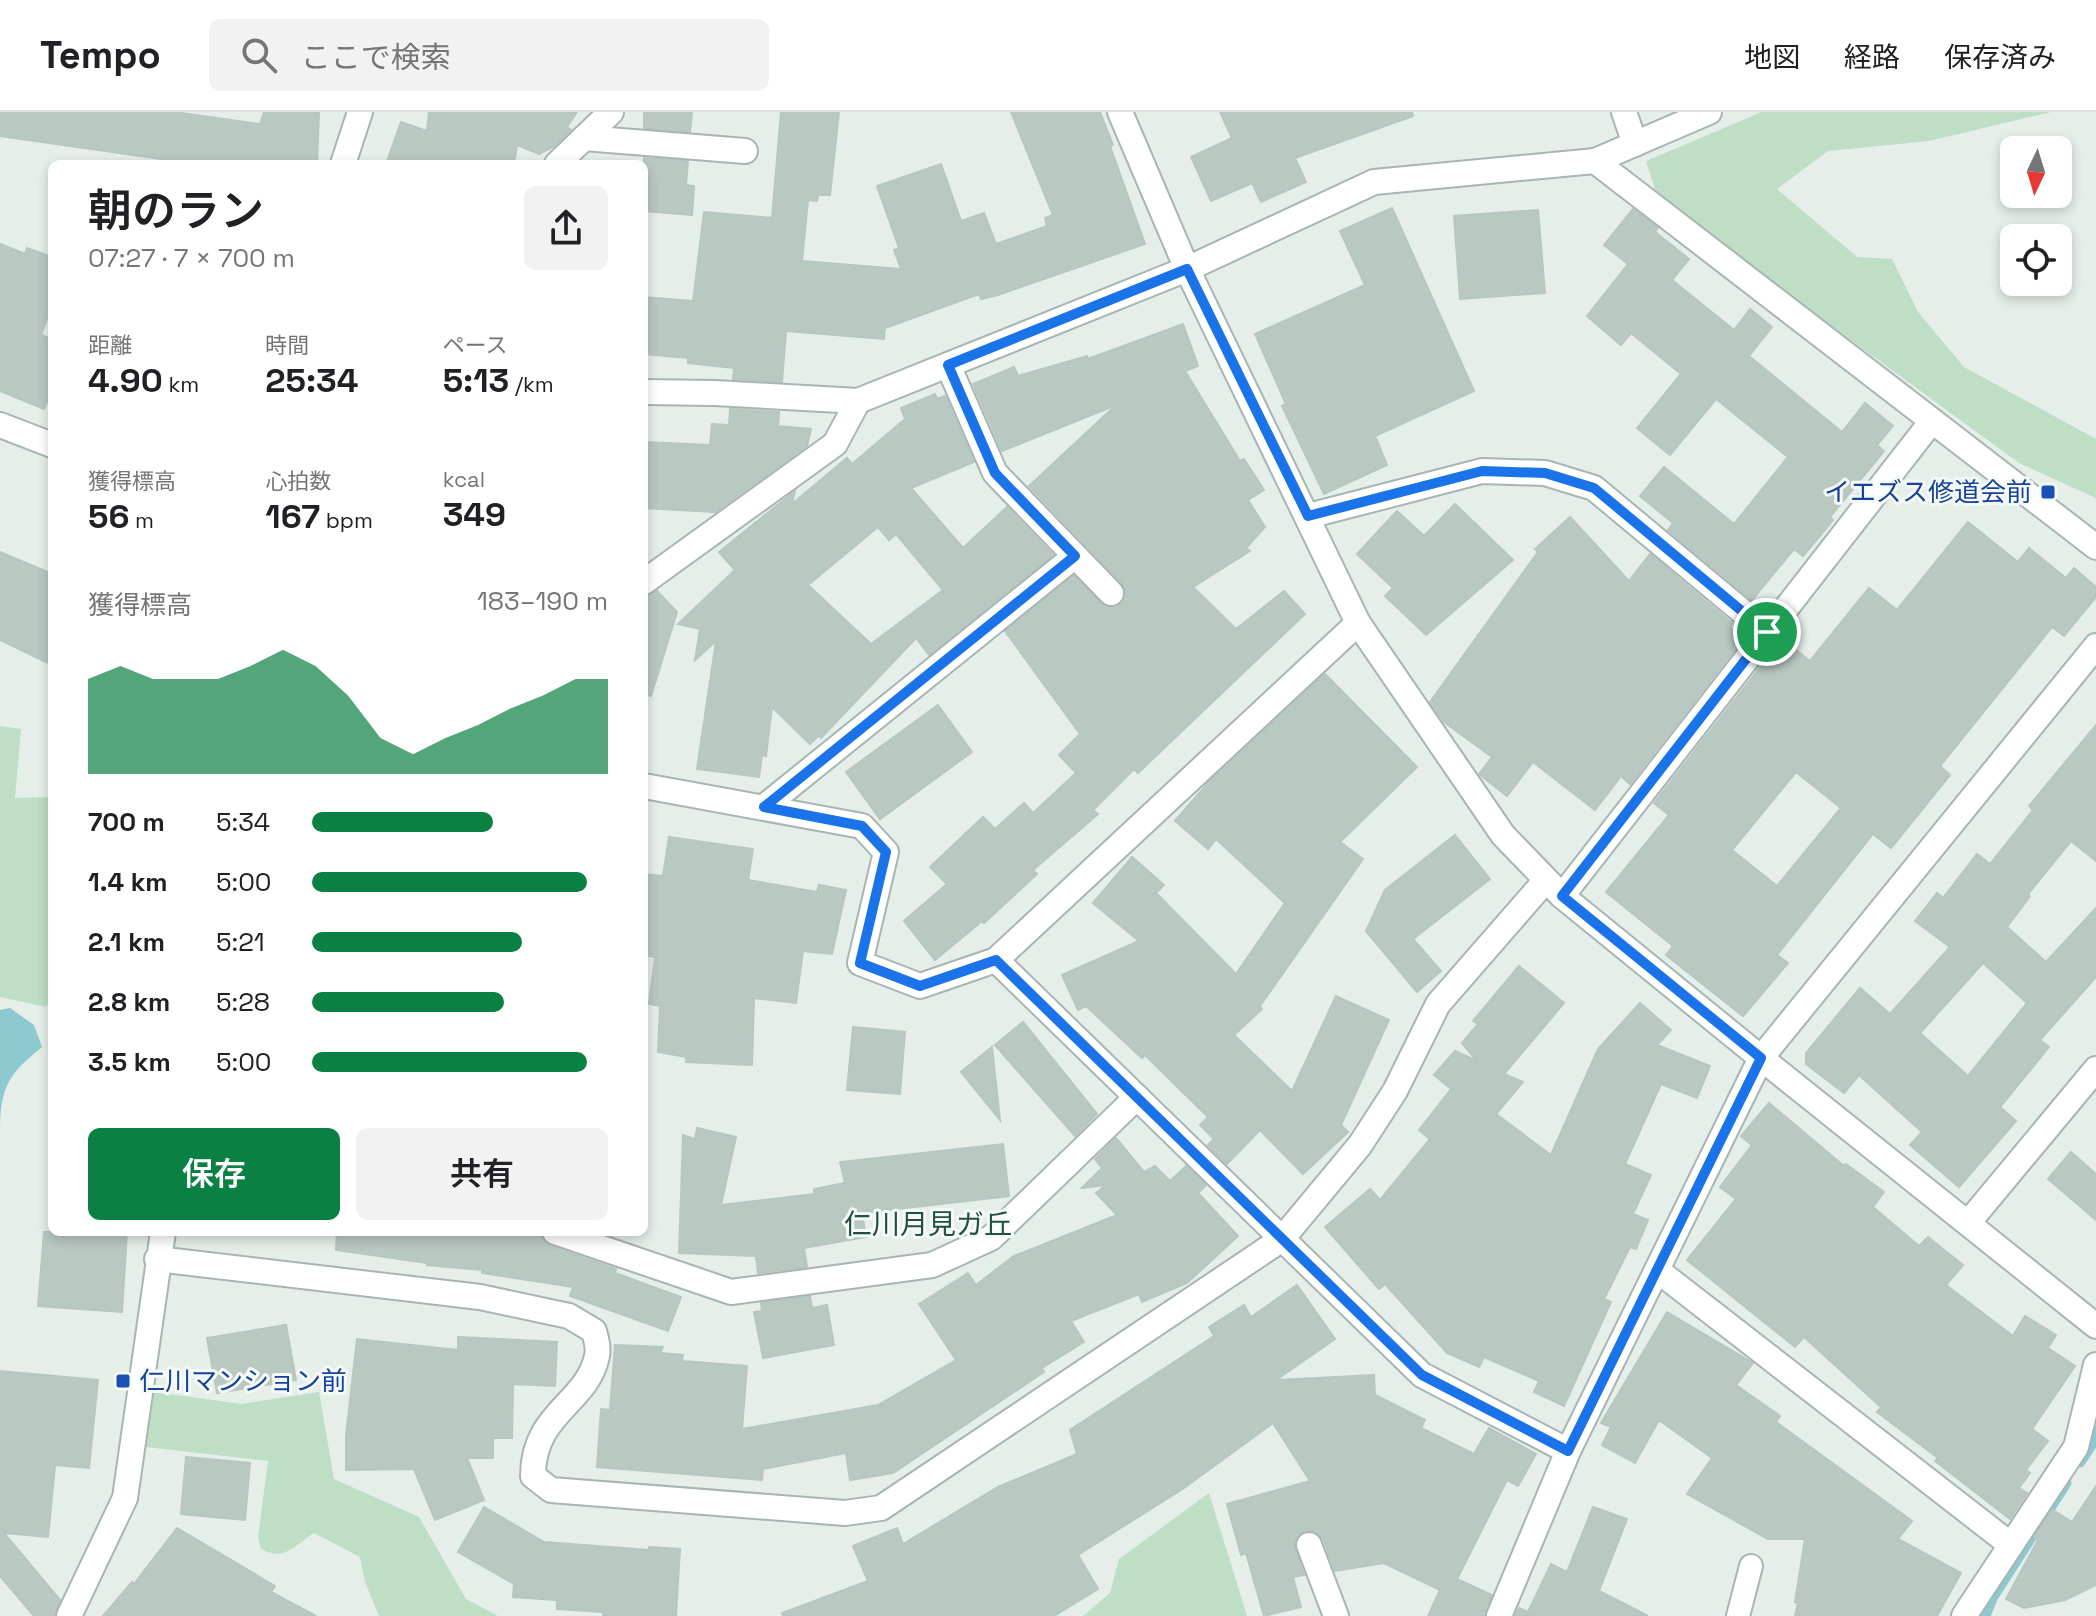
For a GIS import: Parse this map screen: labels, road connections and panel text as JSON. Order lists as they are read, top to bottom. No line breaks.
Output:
{"districts":["仁川月見ガ丘"],"places":{"transit":["イエズス修道会前","仁川マンション前"]},"north":"bottom","page":{"header":"Tempo","search":"ここで検索","nav":["地図","経路","保存済み"],"heading":["朝のラン","07:27 · 7 × 700 m"],"stats":[["距離","4.90 km"],["時間","25:34"],["ペース","5:13 /km"],["獲得標高","56 m"],["心拍数","167 bpm"],["kcal","349"]],"chart":["獲得標高","183–190 m"],"list":[{"name":"700 m","note":"5:34"},{"name":"1.4 km","note":"5:00"},{"name":"2.1 km","note":"5:21"},{"name":"2.8 km","note":"5:28"},{"name":"3.5 km","note":"5:00"}],"buttons":["保存","共有"]}}
